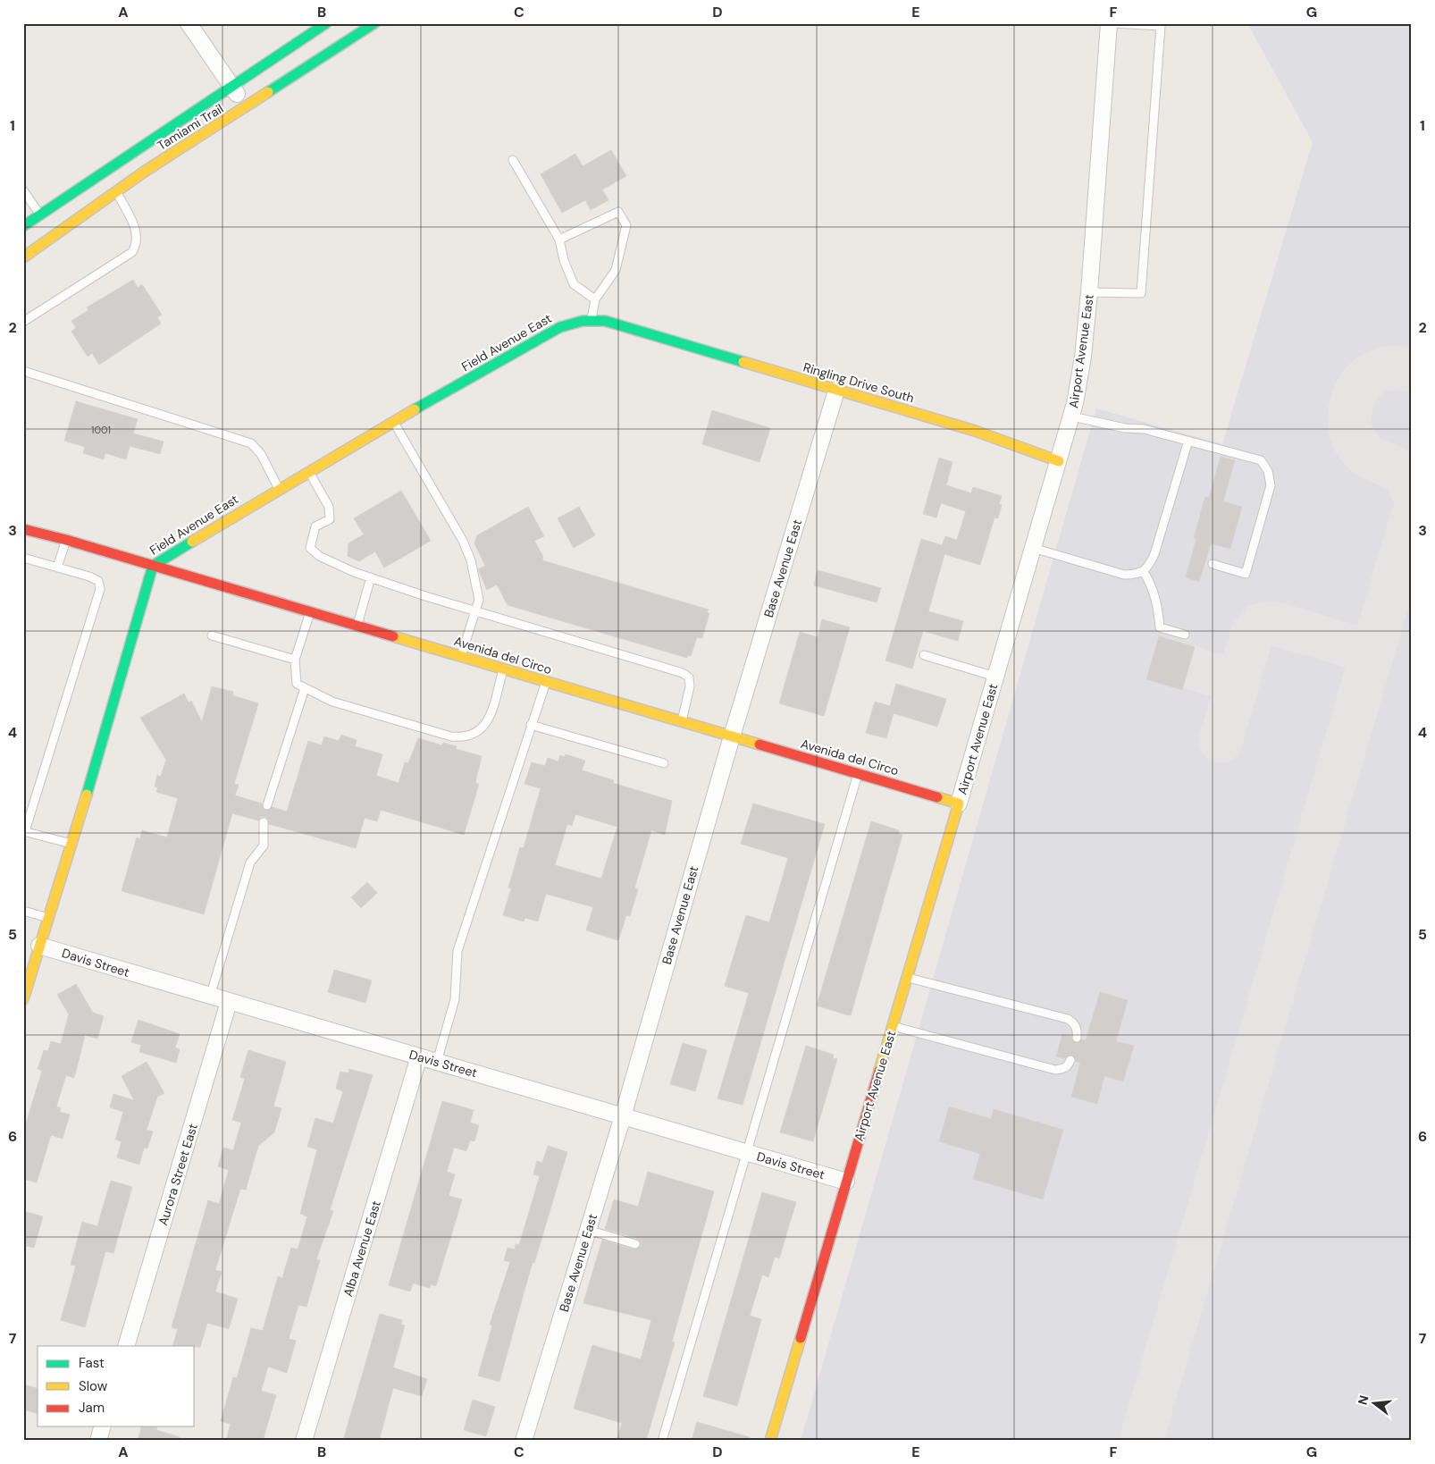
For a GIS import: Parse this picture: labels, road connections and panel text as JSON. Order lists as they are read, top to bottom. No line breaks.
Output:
{"streets":{"street":["Tamiami Trail","Field Avenue East","Airport Avenue East","Ringling Drive South","Base Avenue East","Avenida del Circo","Davis Street","Aurora Street East","Alba Avenue East"]},"crossings":[["Field Avenue East","Ringling Drive South"],["Field Avenue East","Avenida del Circo"],["Field Avenue East","Davis Street"],["Airport Avenue East","Ringling Drive South"],["Airport Avenue East","Avenida del Circo"],["Airport Avenue East","Davis Street"],["Ringling Drive South","Base Avenue East"],["Base Avenue East","Avenida del Circo"],["Base Avenue East","Davis Street"],["Davis Street","Aurora Street East"],["Davis Street","Alba Avenue East"]],"house_numbers":["1001"],"legend":["Fast","Slow","Jam"],"north":"left","grid":{"columns":["A","B","C","D","E","F","G"],"rows":["1","2","3","4","5","6","7"]}}
